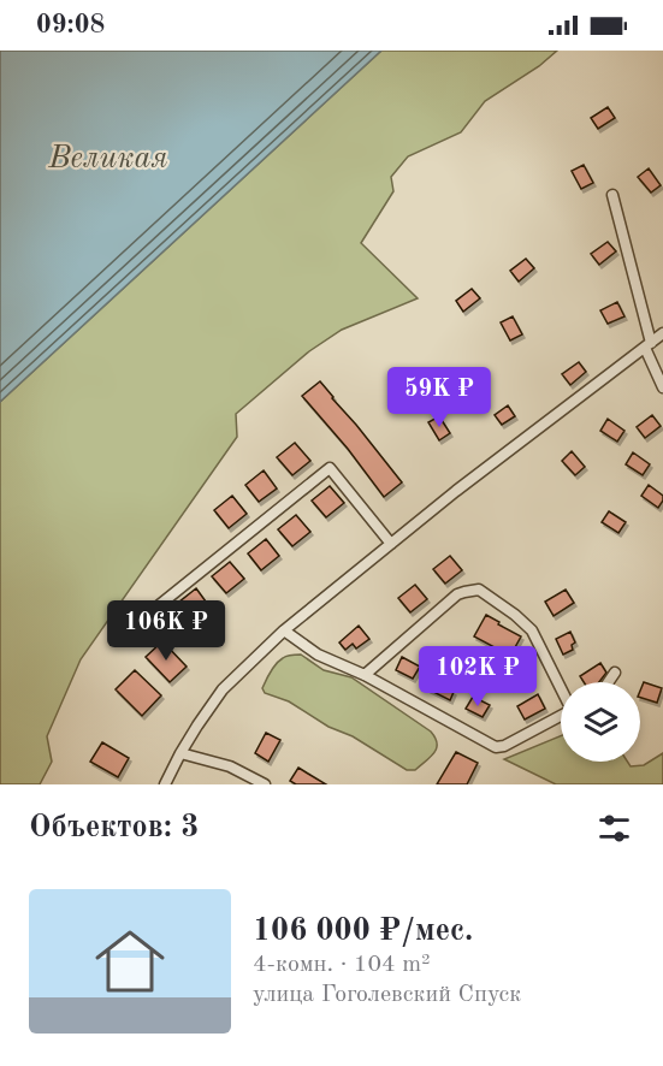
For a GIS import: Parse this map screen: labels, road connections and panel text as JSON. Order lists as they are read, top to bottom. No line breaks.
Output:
{"water":["Великая"],"page":{"status":"09:08","price":["59K ₽","106K ₽","102K ₽"],"heading":"Объектов: 3","list":[{"name":"106 000 ₽/мес.","note":"4-комн. · 104 m² · улица Гоголевский Спуск"}]}}
